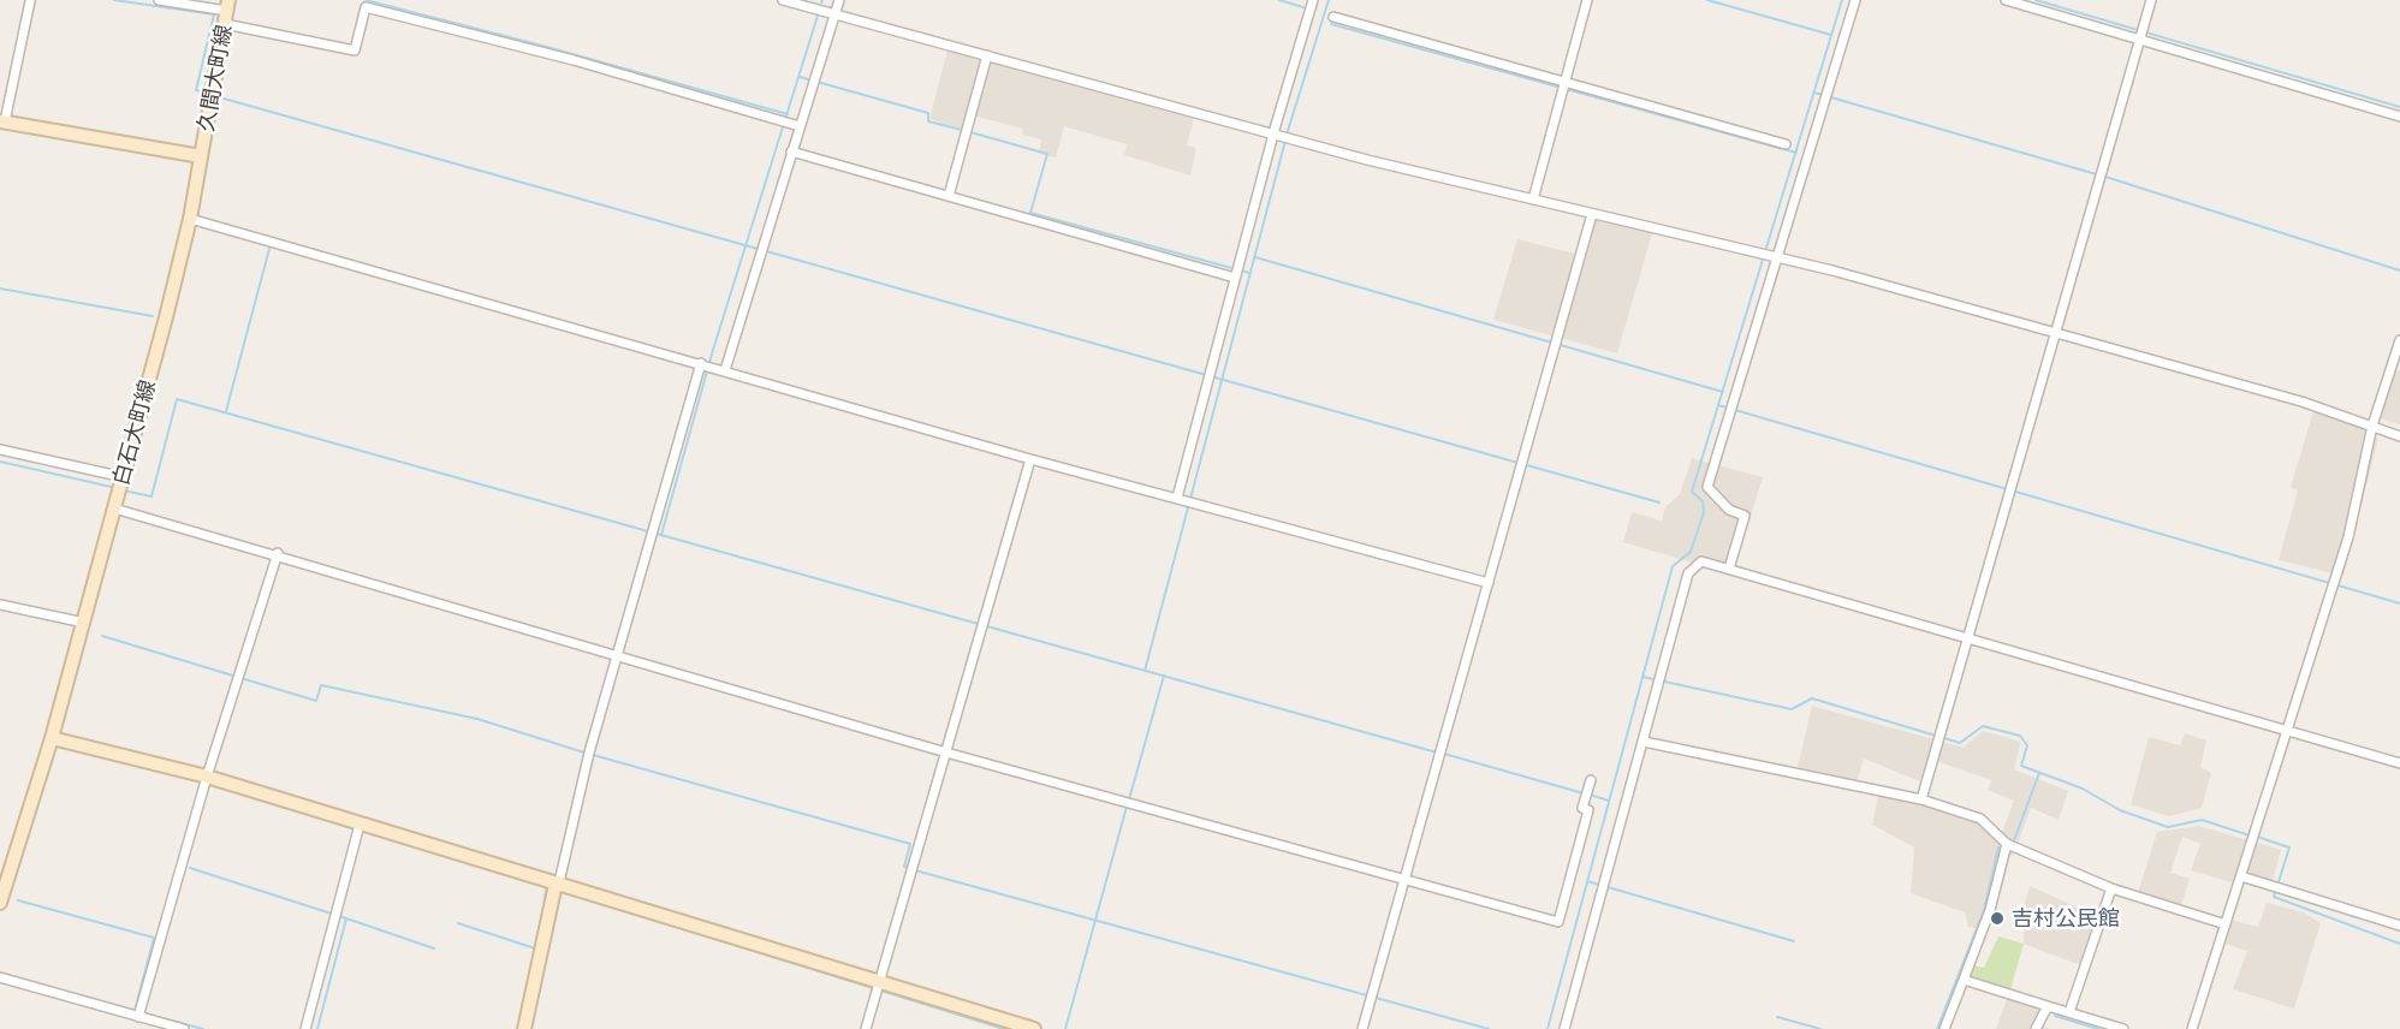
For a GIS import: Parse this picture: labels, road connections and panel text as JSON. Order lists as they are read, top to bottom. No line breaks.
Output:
{"streets":{"street":["久間大町線","白石大町線"]},"crossings":[["久間大町線","白石大町線"]],"places":["吉村公民館"]}
